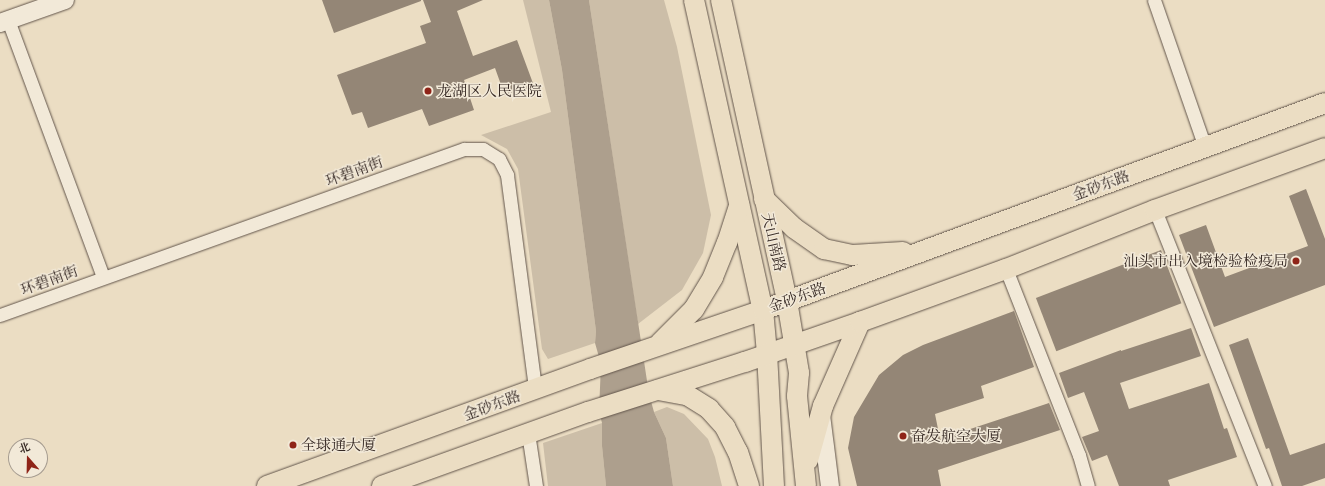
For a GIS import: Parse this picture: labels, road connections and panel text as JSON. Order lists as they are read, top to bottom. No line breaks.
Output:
{"streets":{"main road":["金砂东路","天山南路"],"street":["环碧南街"]},"crossings":[["环碧南街","金砂东路"],["金砂东路","天山南路"]],"places":["龙湖区人民医院","汕头市出入境检验检疫局","奋发航空大厦","全球通大厦"],"north":"top"}
